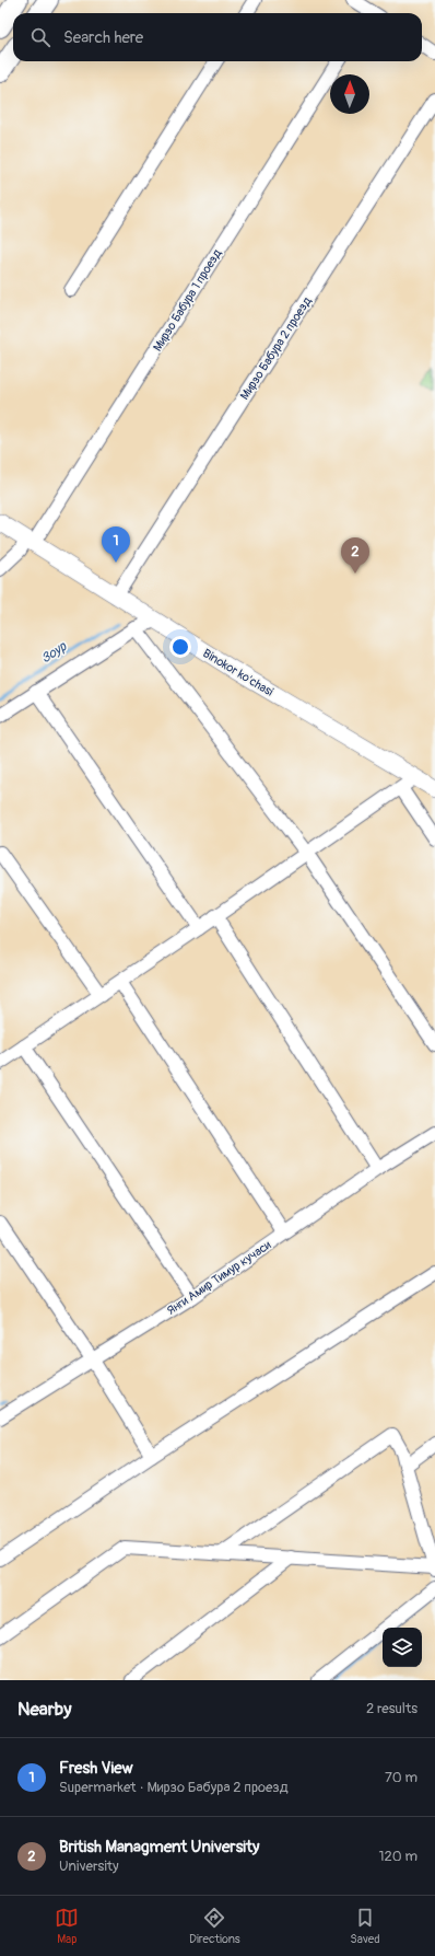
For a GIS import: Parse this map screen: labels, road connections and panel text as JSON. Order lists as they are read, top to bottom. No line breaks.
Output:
{"streets":{"main road":["Binokor ko'chasi"],"street":["Мирзо Бабура 1 проезд","Мирзо Бабура 2 проезд","Янги Амир Тимур кучаси"]},"crossings":[["Мирзо Бабура 1 проезд","Binokor ko'chasi"],["Мирзо Бабура 2 проезд","Binokor ko'chasi"]],"water":["Зоур"],"north":"top","page":{"search":"Search here","pins":["1","2"],"heading":["Nearby","2 results"],"list":[{"mark":"1","name":"Fresh View","note":"Supermarket · Мирзо Бабура 2 проезд","value":"70 m"},{"mark":"2","name":"British Managment University","note":"University","value":"120 m"}],"nav":["Map","Directions","Saved"]}}
